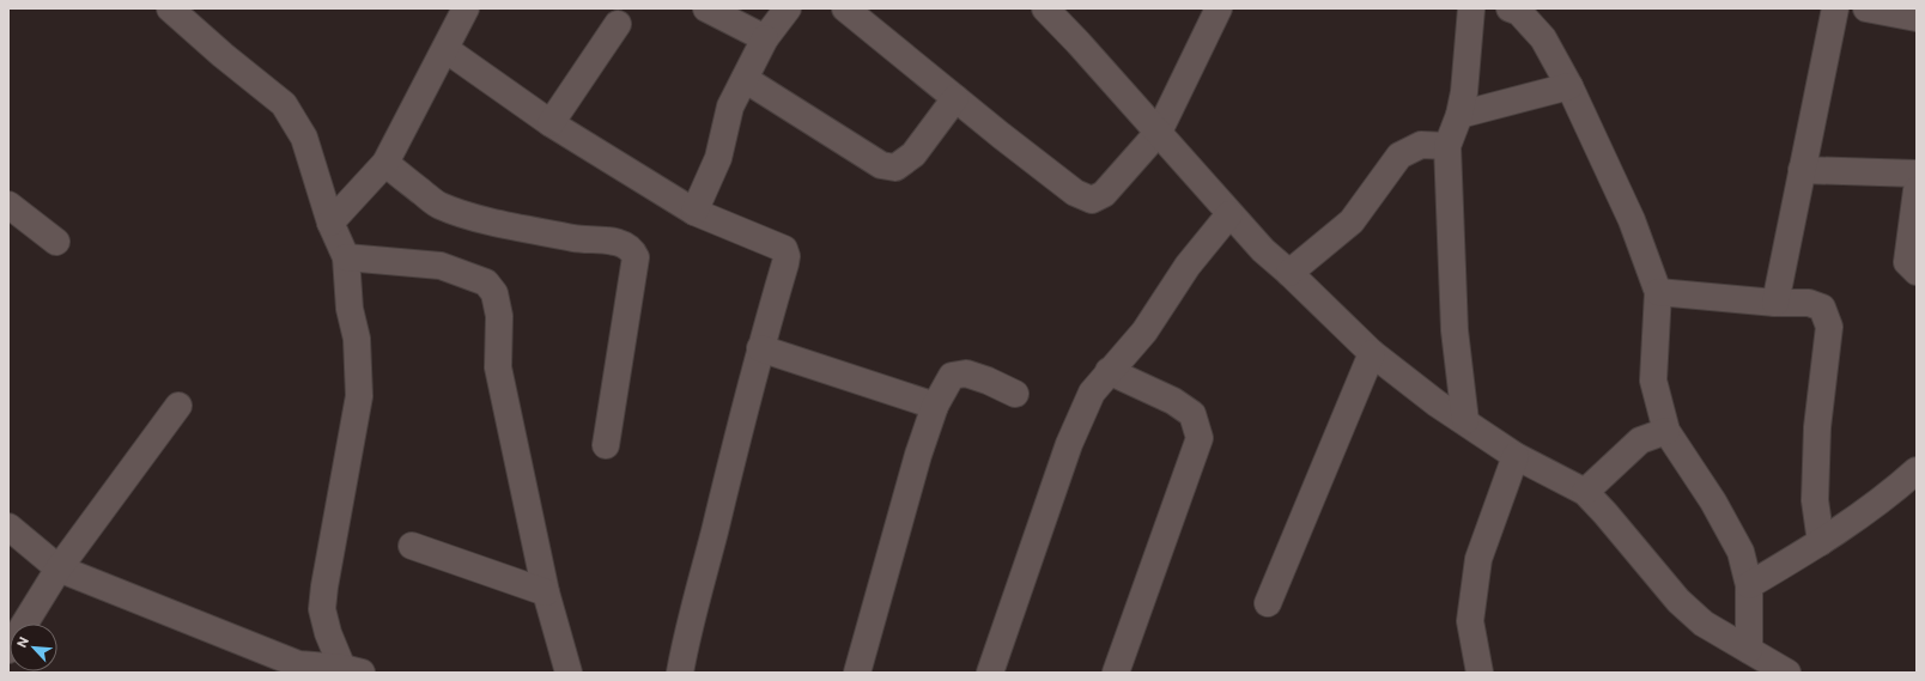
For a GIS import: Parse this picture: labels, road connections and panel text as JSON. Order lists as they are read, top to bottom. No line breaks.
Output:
{"north":"top left"}
